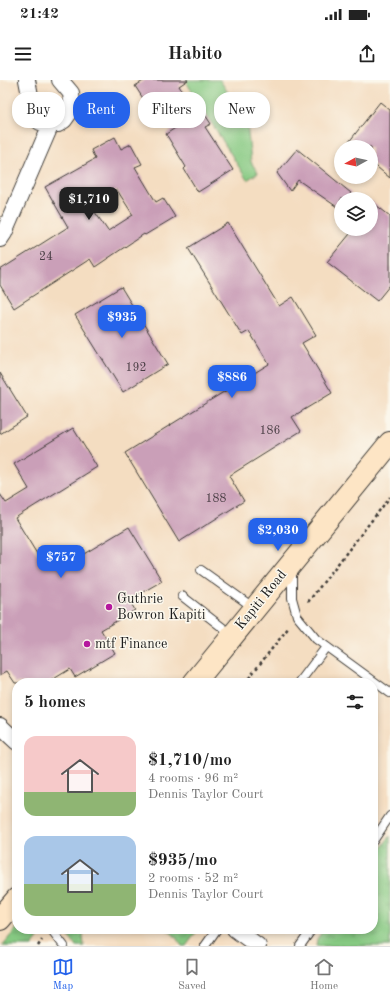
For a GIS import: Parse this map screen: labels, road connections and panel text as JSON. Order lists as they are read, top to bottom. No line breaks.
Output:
{"streets":{"main road":["Kapiti Road"]},"places":["Guthrie Bowron Kapiti","mtf Finance"],"house_numbers":["24","192","186","188"],"north":"left","page":{"status":"21:42","header":"Habito","chip":["Buy","Rent","Filters","New"],"price":["$1,710","$935","$886","$2,030","$757"],"heading":"5 homes","list":[{"name":"$1,710/mo","note":"4 rooms · 96 m² · Dennis Taylor Court"},{"name":"$935/mo","note":"2 rooms · 52 m² · Dennis Taylor Court"}],"tabs":["Map","Saved","Home"]}}
